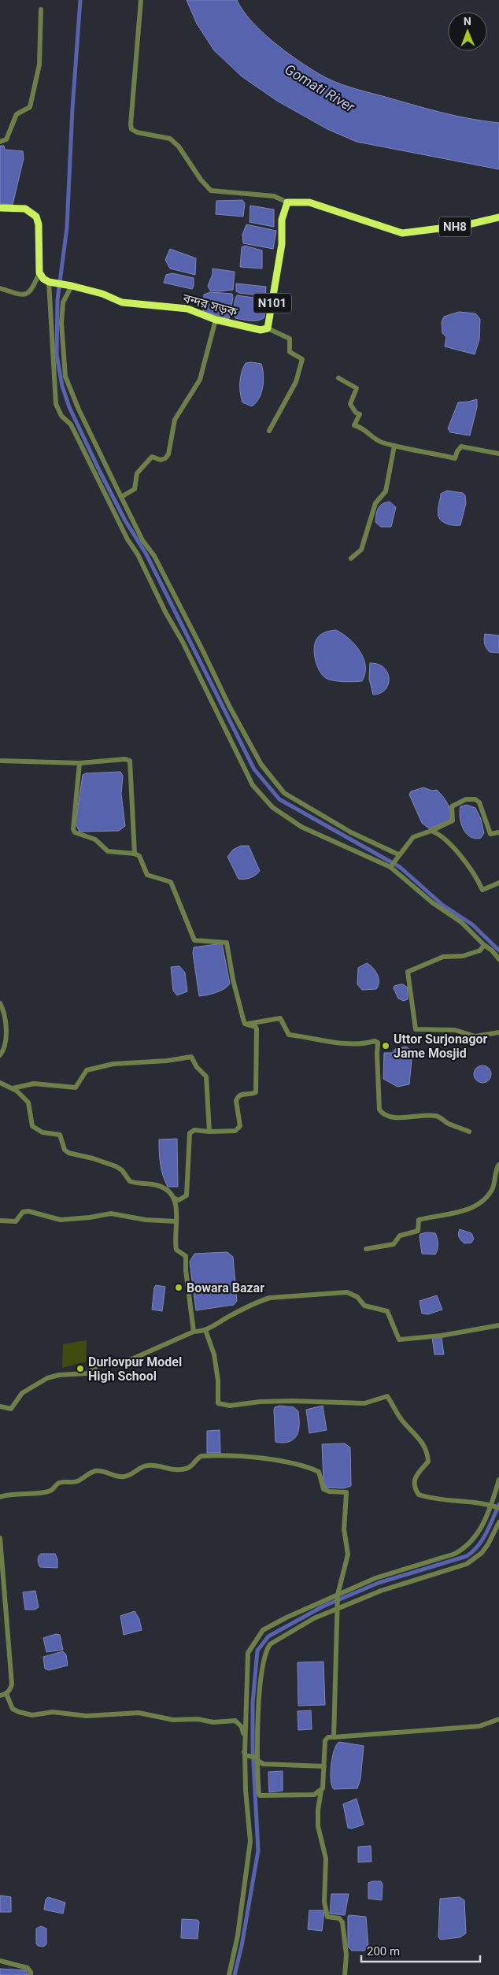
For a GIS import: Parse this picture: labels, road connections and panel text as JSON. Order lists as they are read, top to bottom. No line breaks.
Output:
{"streets":{"highway":["NH8","N101","বন্দর সড়ক"]},"crossings":[["NH8","N101"],["N101","বন্দর সড়ক"]],"water":["Gomati River"],"places":["Uttor Surjonagor Jame Mosjid","Bowara Bazar","Durlovpur Model High School"],"scale_bar":"200 m","north":"top"}
